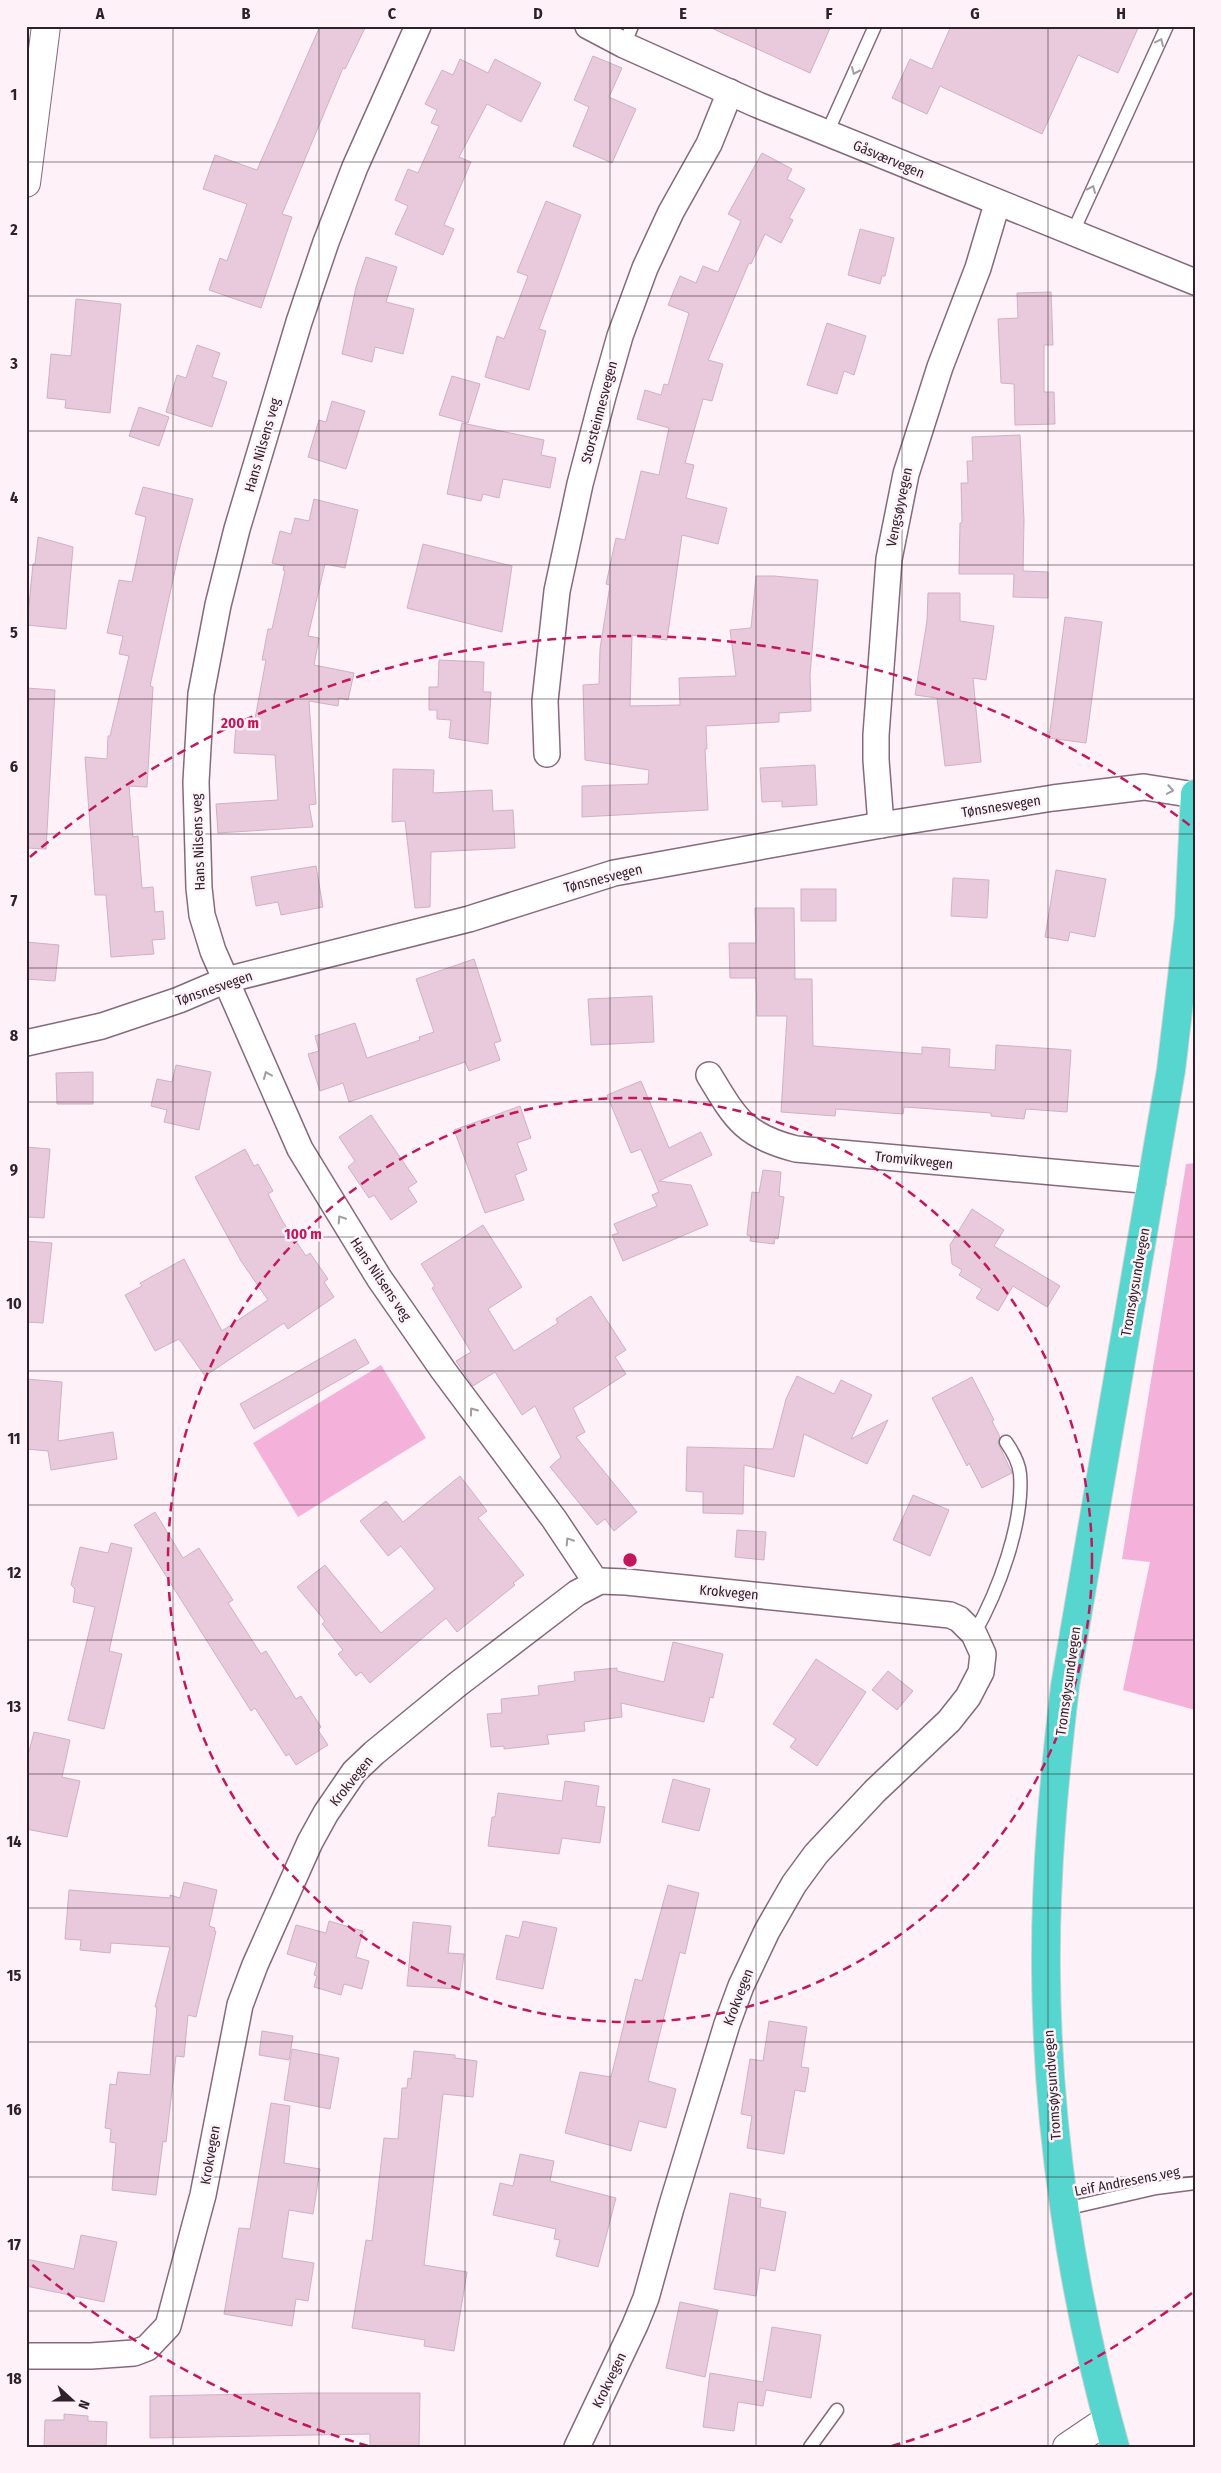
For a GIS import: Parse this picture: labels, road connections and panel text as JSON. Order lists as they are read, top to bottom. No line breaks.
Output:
{"streets":{"highway":["Tromsøysundvegen"],"street":["Gåsværvegen","Storsteinnesvegen","Hans Nilsens veg","Vengsøyvegen","Tønsnesvegen","Tromvikvegen","Krokvegen"],"lane":["Leif Andresens veg"]},"crossings":[["Gåsværvegen","Storsteinnesvegen"],["Gåsværvegen","Vengsøyvegen"],["Hans Nilsens veg","Tønsnesvegen"],["Hans Nilsens veg","Krokvegen"],["Vengsøyvegen","Tønsnesvegen"],["Tønsnesvegen","Tromsøysundvegen"],["Tromvikvegen","Tromsøysundvegen"],["Tromsøysundvegen","Leif Andresens veg"]],"one_way":["Hans Nilsens veg"],"north":"right","grid":{"columns":["A","B","C","D","E","F","G","H"],"rows":["1","2","3","4","5","6","7","8","9","10","11","12","13","14","15","16","17","18"]},"rings":["200 m","100 m"]}
